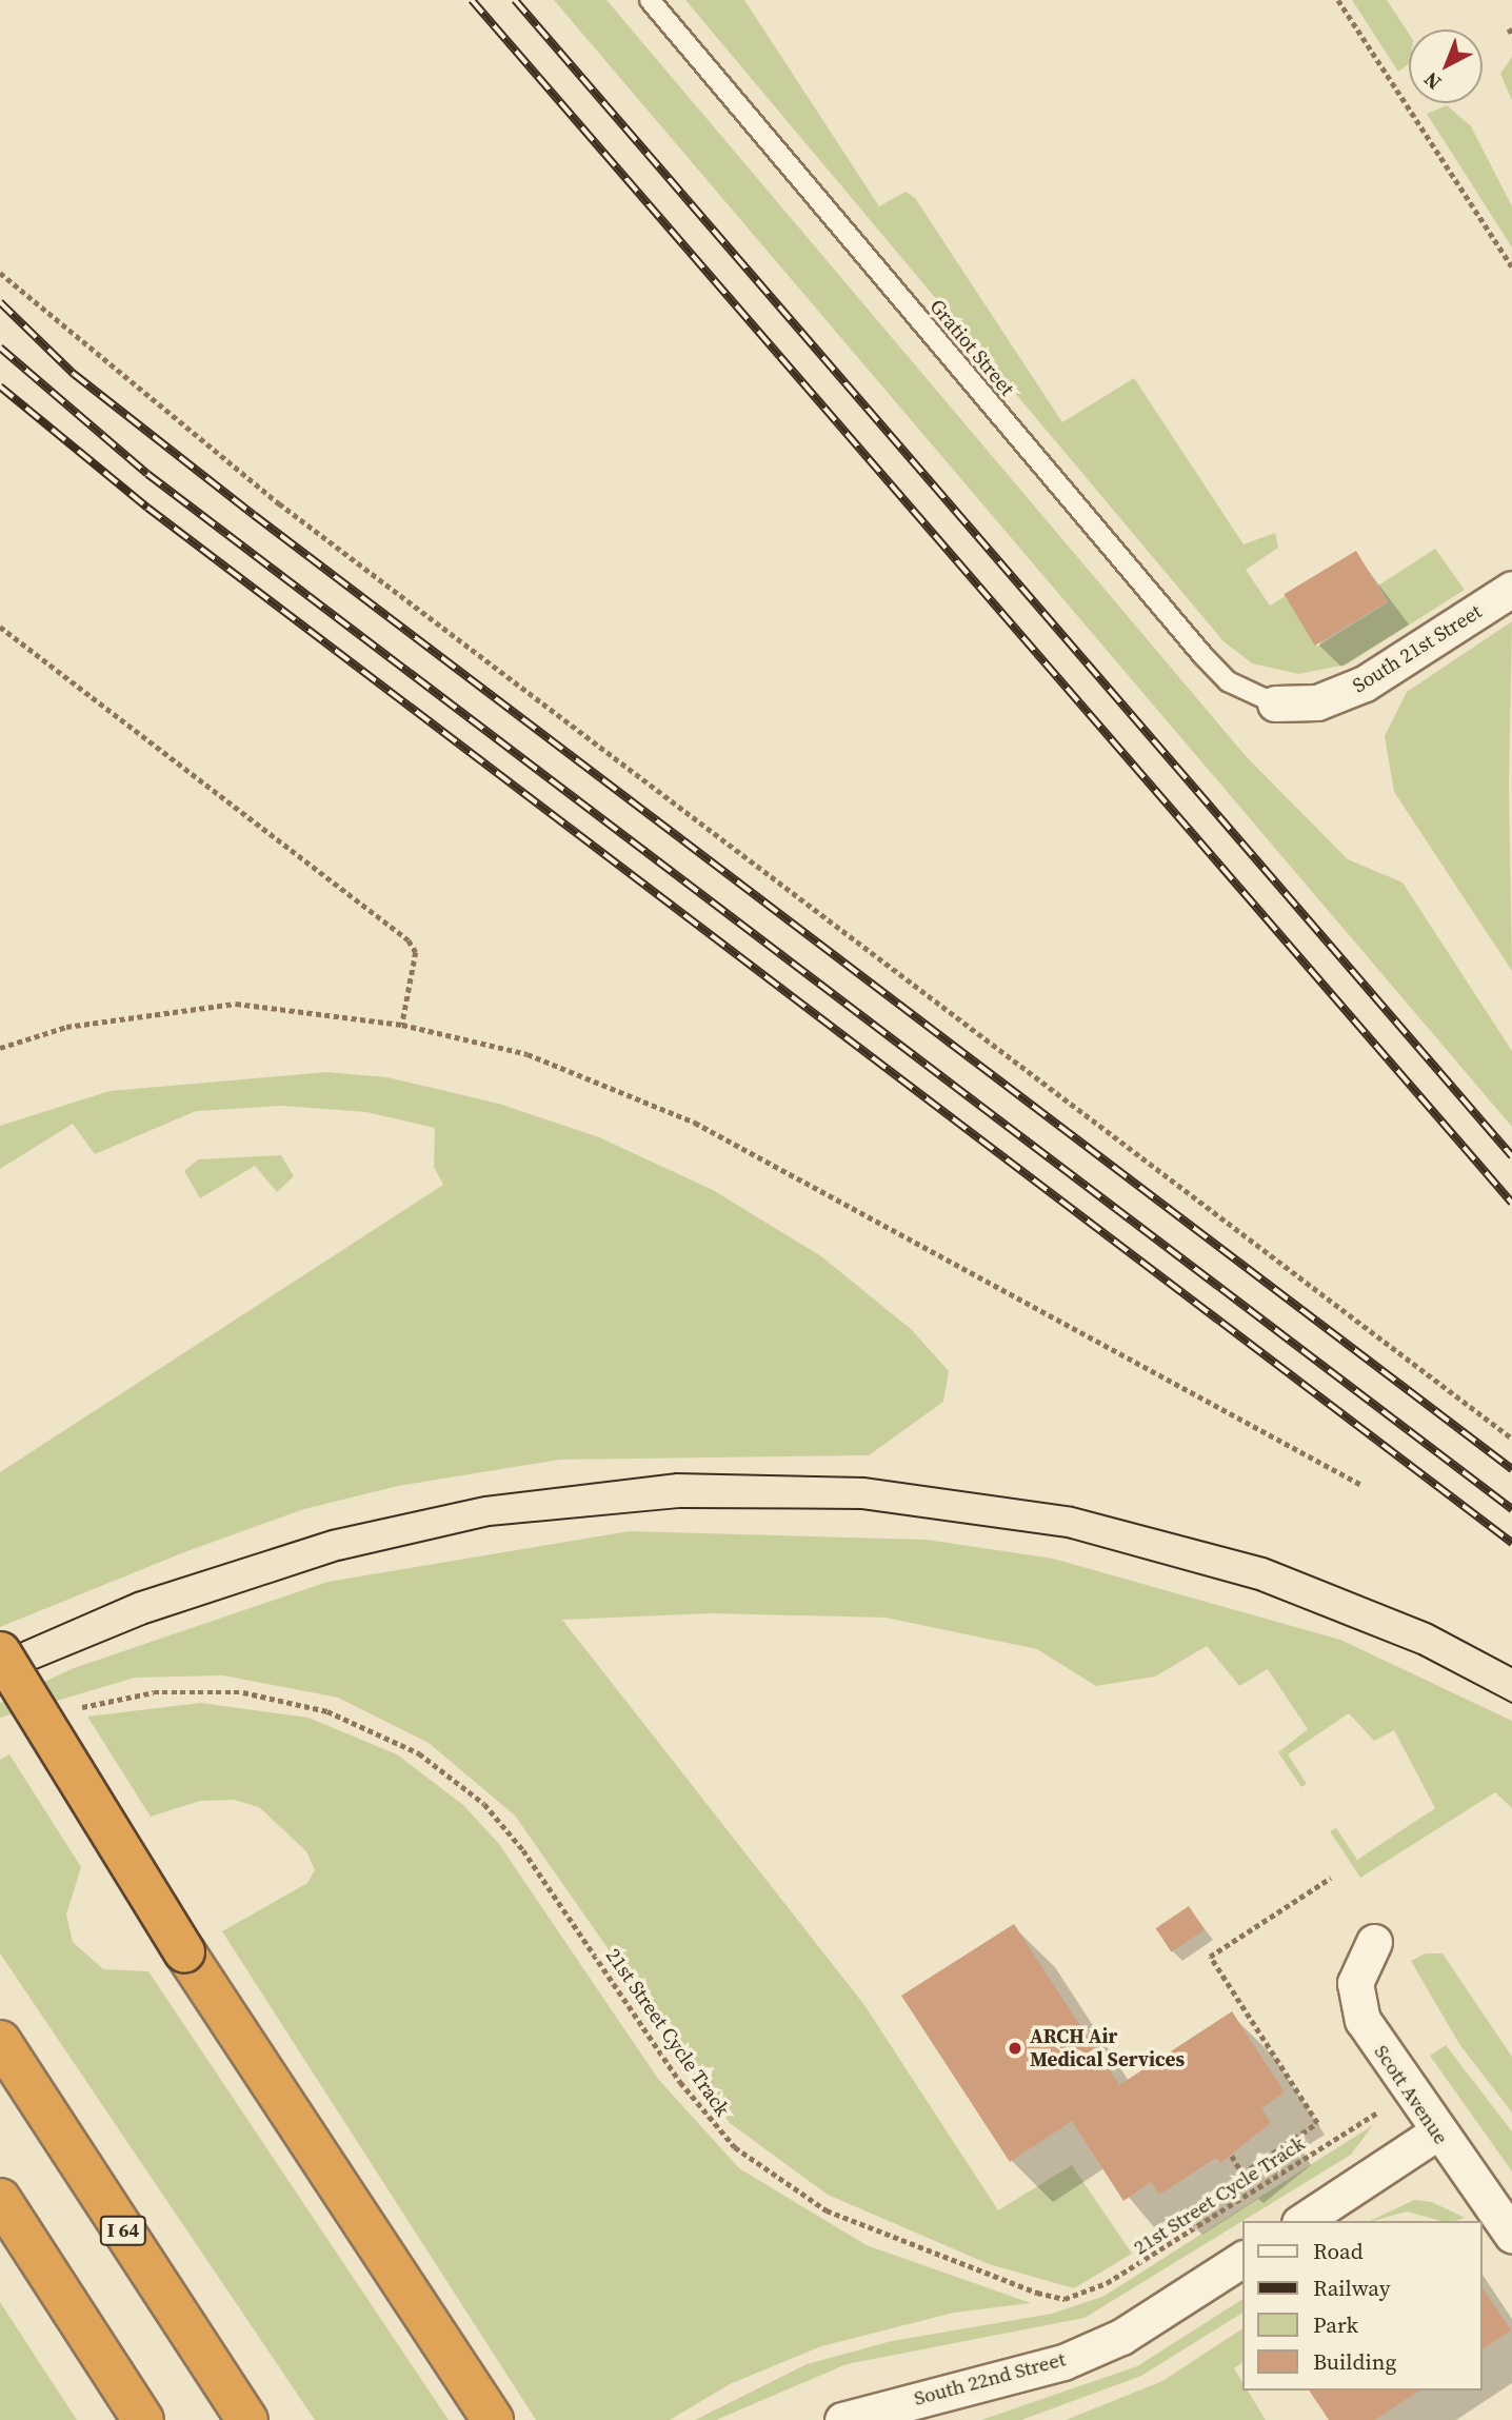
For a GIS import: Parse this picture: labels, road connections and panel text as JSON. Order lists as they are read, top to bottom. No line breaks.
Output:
{"streets":{"highway":["I 64"],"street":["South 21st Street","Scott Avenue","South 22nd Street"],"lane":["Gratiot Street"],"path":["21st Street Cycle Track"]},"crossings":[["Gratiot Street","South 21st Street"]],"places":["ARCH Air Medical Services"],"legend":["Road","Railway","Park","Building"],"north":"bottom left"}
